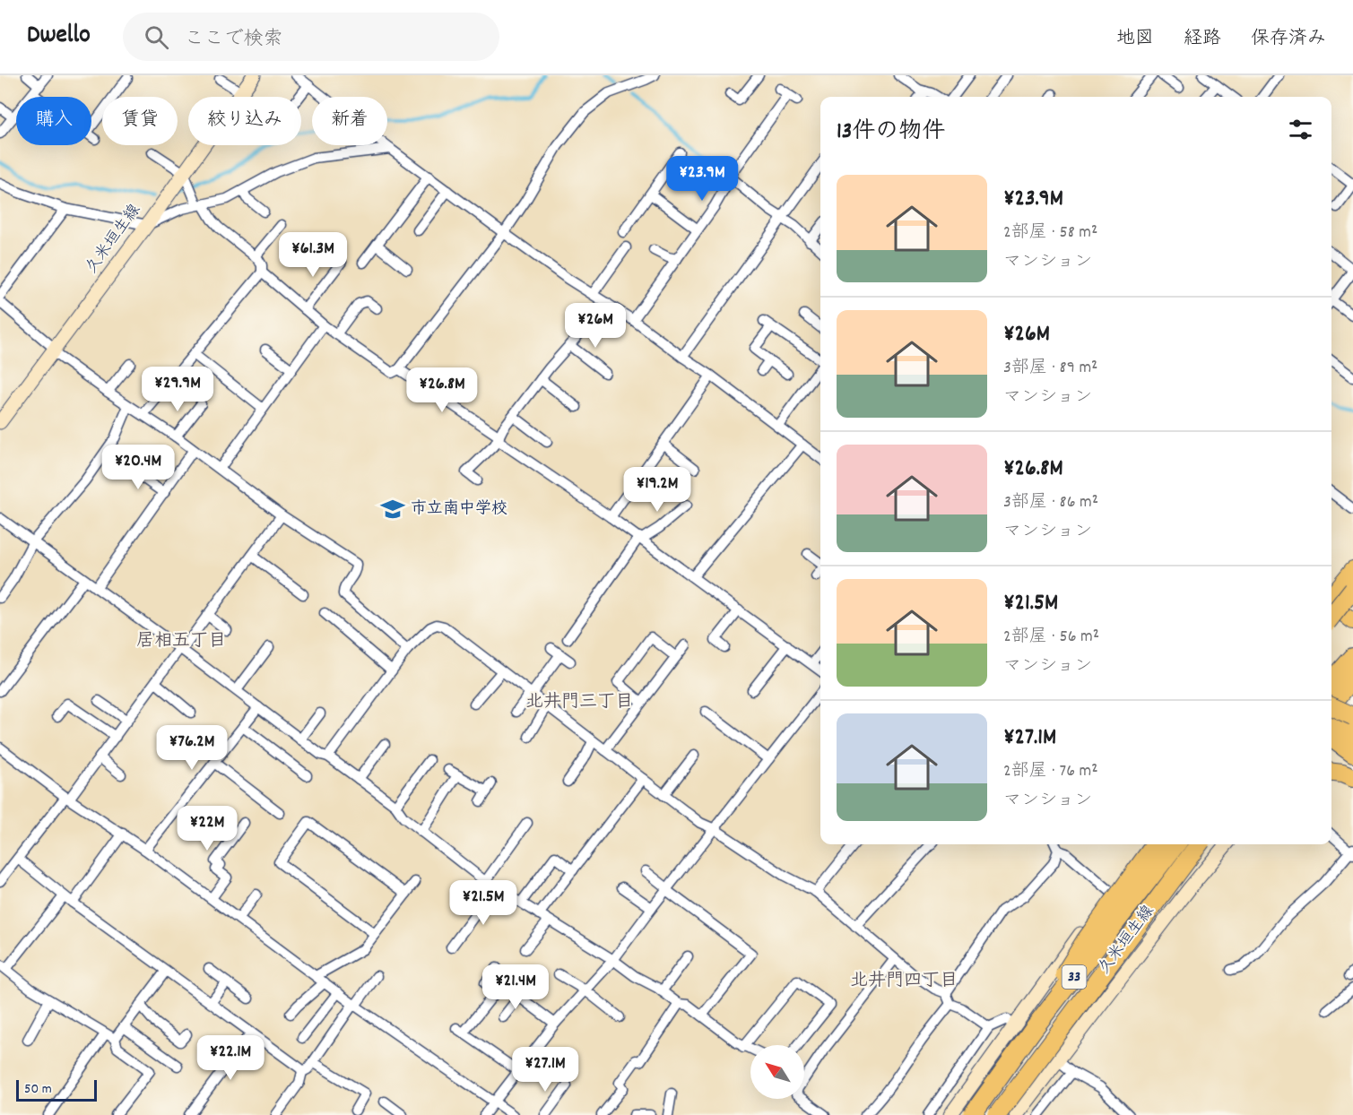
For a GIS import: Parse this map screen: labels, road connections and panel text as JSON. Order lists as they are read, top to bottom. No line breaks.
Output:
{"streets":{"highway":["33"],"main road":["久米垣生線"]},"districts":["居相五丁目","北井門三丁目","北井門四丁目"],"places":{"school or university":["市立南中学校"]},"scale_bar":"50 m","north":"top left","page":{"header":"Dwello","search":"ここで検索","nav":["地図","経路","保存済み"],"chip":["購入","賃貸","絞り込み","新着"],"heading":"13件の物件","price":["¥23.9M","¥61.3M","¥26M","¥29.9M","¥26.8M","¥20.4M","¥19.2M","¥76.2M","¥22M","¥21.5M","¥21.4M","¥22.1M","¥27.1M"],"list":[{"name":"¥23.9M","note":"2部屋 · 58 m² · マンション"},{"name":"¥26M","note":"3部屋 · 89 m² · マンション"},{"name":"¥26.8M","note":"3部屋 · 86 m² · マンション"},{"name":"¥21.5M","note":"2部屋 · 56 m² · マンション"},{"name":"¥27.1M","note":"2部屋 · 76 m² · マンション"}],"scale":"50 m"}}
